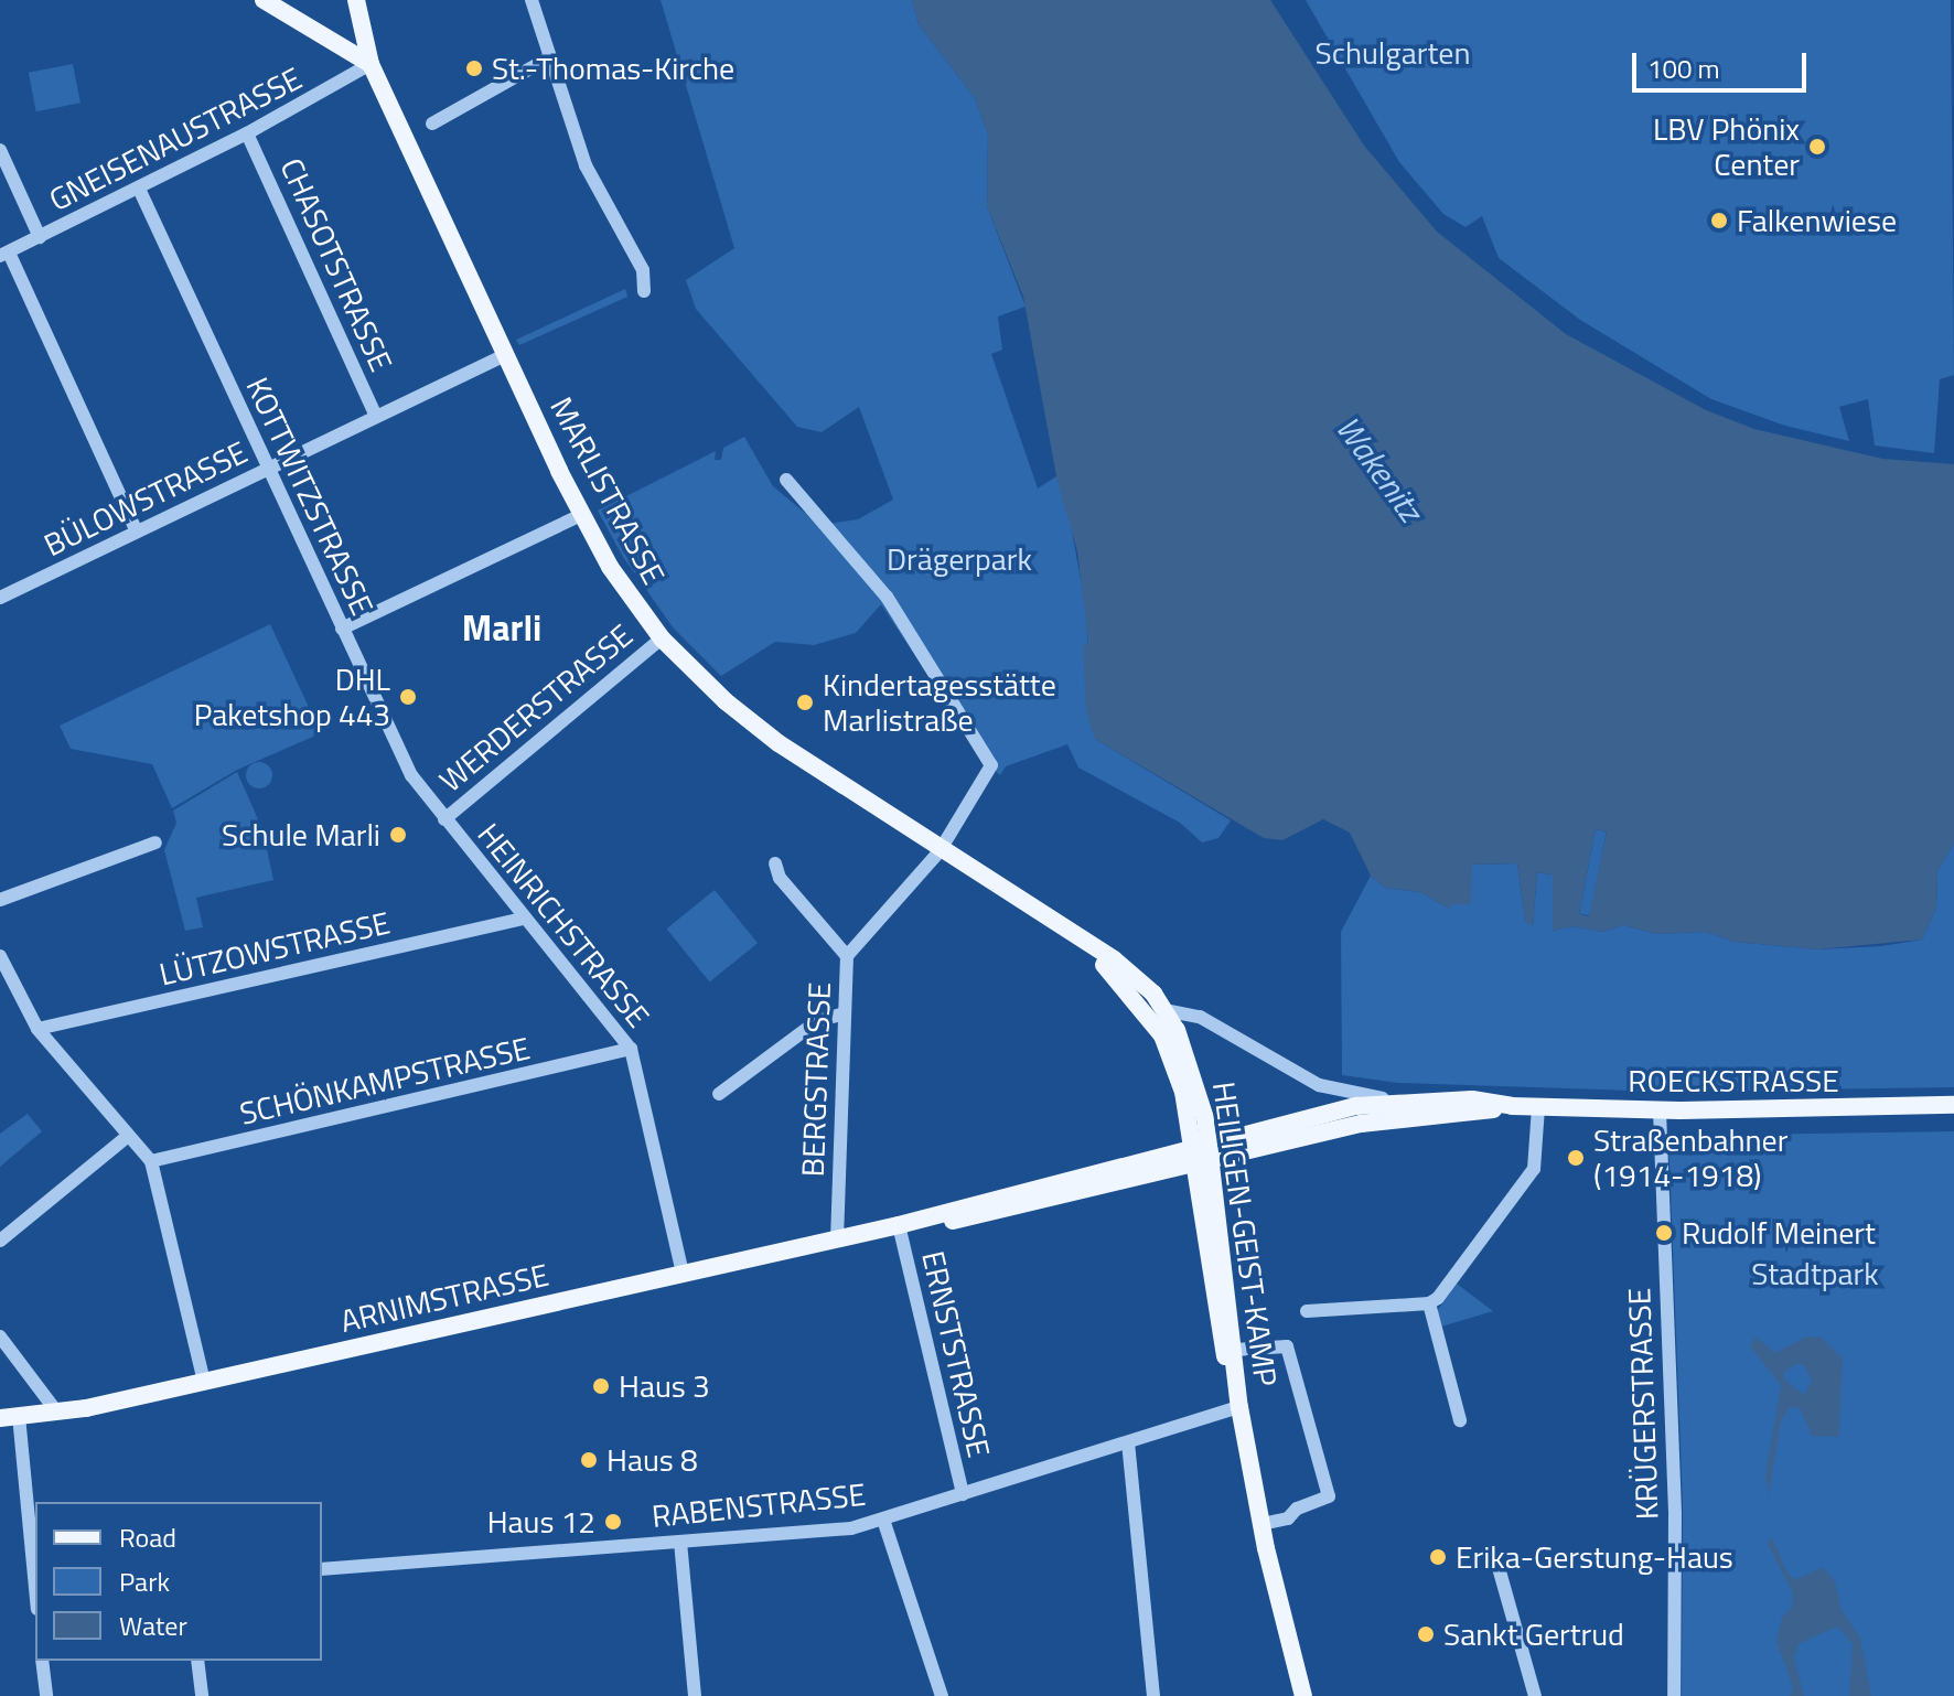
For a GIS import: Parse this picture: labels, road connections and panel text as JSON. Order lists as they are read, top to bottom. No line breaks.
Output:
{"streets":{"main road":["MARLISTRASSE","ROECKSTRASSE","HEILIGEN-GEIST-KAMP","ARNIMSTRASSE"],"street":["GNEISENAUSTRASSE","CHASOTSTRASSE","KOTTWITZSTRASSE","BÜLOWSTRASSE","WERDERSTRASSE","HEINRICHSTRASSE","LÜTZOWSTRASSE","BERGSTRASSE","SCHÖNKAMPSTRASSE","ERNSTSTRASSE","KRÜGERSTRASSE","RABENSTRASSE"]},"crossings":[["GNEISENAUSTRASSE","CHASOTSTRASSE"],["GNEISENAUSTRASSE","MARLISTRASSE"],["GNEISENAUSTRASSE","KOTTWITZSTRASSE"],["CHASOTSTRASSE","BÜLOWSTRASSE"],["MARLISTRASSE","BÜLOWSTRASSE"],["MARLISTRASSE","WERDERSTRASSE"],["MARLISTRASSE","BERGSTRASSE"],["MARLISTRASSE","HEILIGEN-GEIST-KAMP"],["KOTTWITZSTRASSE","BÜLOWSTRASSE"],["KOTTWITZSTRASSE","WERDERSTRASSE"],["KOTTWITZSTRASSE","HEINRICHSTRASSE"],["WERDERSTRASSE","HEINRICHSTRASSE"],["HEINRICHSTRASSE","LÜTZOWSTRASSE"],["HEINRICHSTRASSE","SCHÖNKAMPSTRASSE"],["HEINRICHSTRASSE","ARNIMSTRASSE"],["BERGSTRASSE","ARNIMSTRASSE"],["ROECKSTRASSE","ARNIMSTRASSE"],["ROECKSTRASSE","KRÜGERSTRASSE"],["HEILIGEN-GEIST-KAMP","ARNIMSTRASSE"],["HEILIGEN-GEIST-KAMP","RABENSTRASSE"],["ARNIMSTRASSE","ERNSTSTRASSE"],["ERNSTSTRASSE","RABENSTRASSE"]],"districts":["Marli"],"water":["Wakenitz"],"parks":["Schulgarten","Drägerpark","Stadtpark"],"places":["St.-Thomas-Kirche","LBV Phönix Center","Falkenwiese","DHL Paketshop 443","Kindertagesstätte Marlistraße","Schule Marli","Straßenbahner (1914-1918)","Rudolf Meinert","Haus 3","Haus 8","Haus 12","Erika-Gerstung-Haus","Sankt Gertrud"],"legend":["Road","Park","Water"],"scale_bar":"100 m"}
